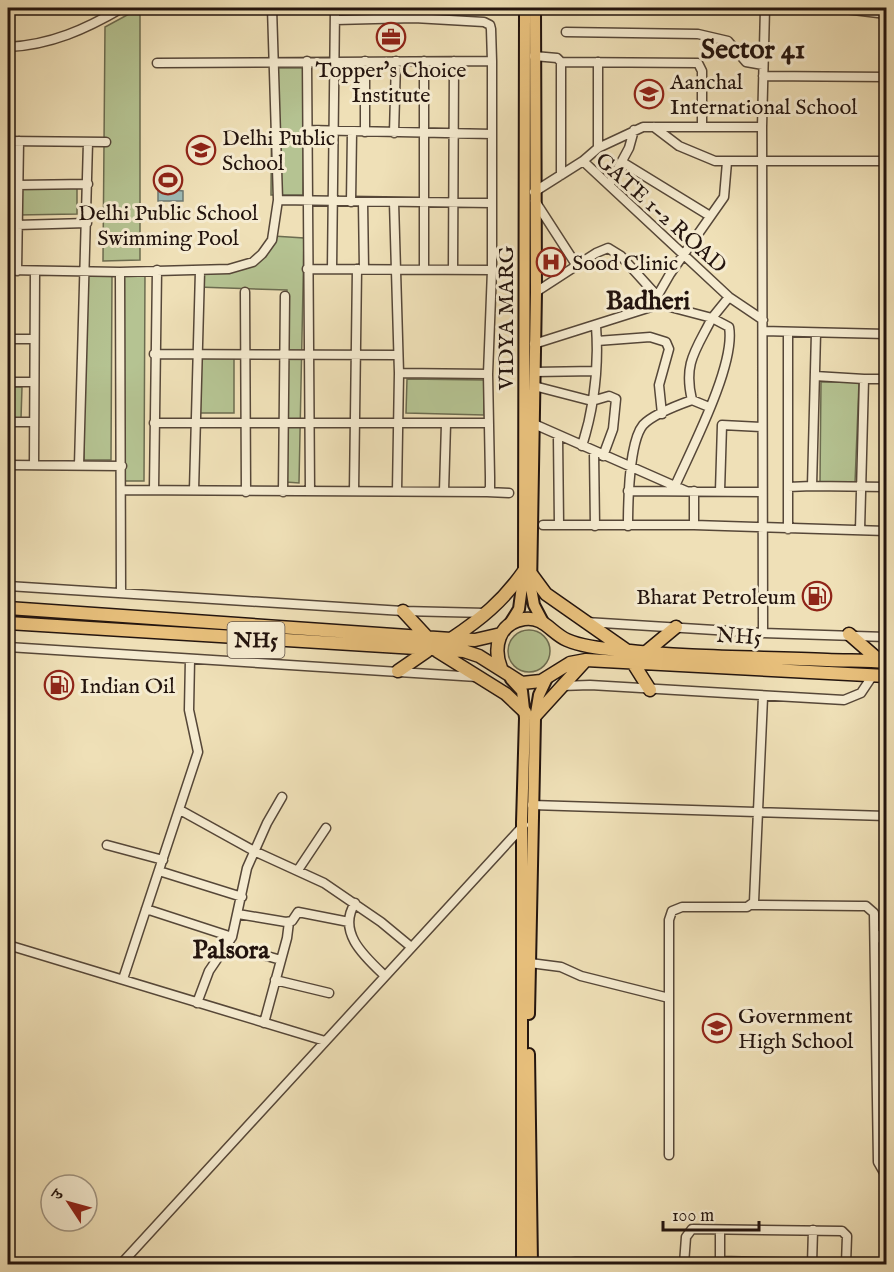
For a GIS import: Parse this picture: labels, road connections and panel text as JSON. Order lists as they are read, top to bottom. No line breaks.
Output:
{"streets":{"highway":["NH5"],"main road":["VIDYA MARG"],"street":["GATE 1-2 ROAD"]},"crossings":[["GATE 1-2 ROAD","VIDYA MARG"],["VIDYA MARG","NH5"]],"districts":["Sector 41","Badheri","Palsora"],"places":{"office":["Topper's Choice Institute"],"school or university":["Aanchal International School","Delhi Public School","Government High School"],"sports":["Delhi Public School Swimming Pool"],"hospital":["Sood Clinic"],"fuel station":["Bharat Petroleum","Indian Oil"]},"scale_bar":"100 m","north":"top left"}
